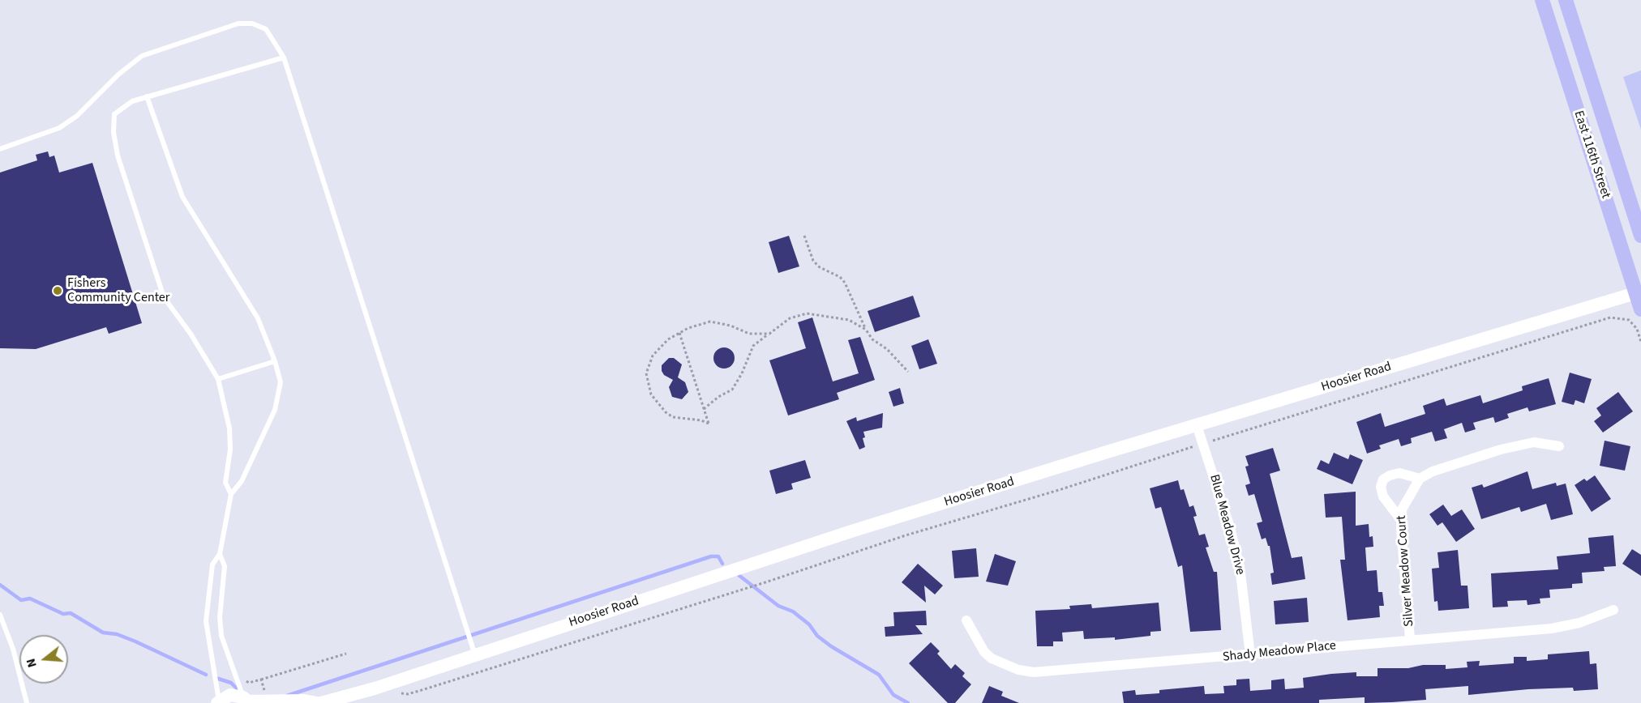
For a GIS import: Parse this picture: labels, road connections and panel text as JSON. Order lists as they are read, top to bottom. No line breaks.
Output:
{"streets":{"main road":["East 116th Street"],"street":["Hoosier Road","Blue Meadow Drive","Silver Meadow Court","Shady Meadow Place"]},"crossings":[["East 116th Street","Hoosier Road"],["Hoosier Road","Blue Meadow Drive"],["Blue Meadow Drive","Shady Meadow Place"],["Silver Meadow Court","Shady Meadow Place"]],"places":["Fishers Community Center"],"north":"left"}
